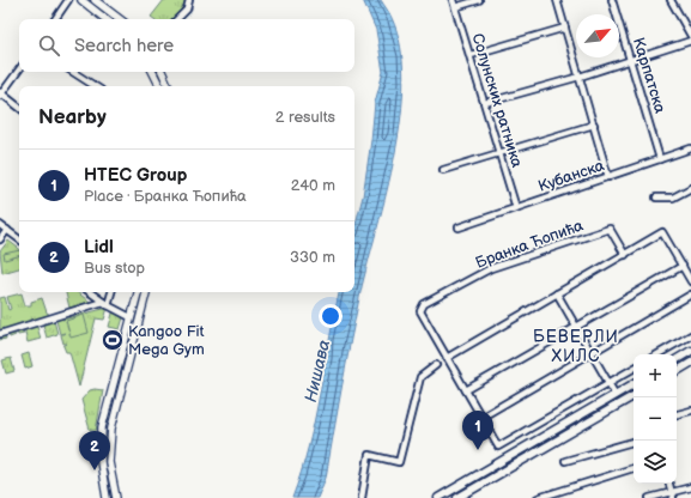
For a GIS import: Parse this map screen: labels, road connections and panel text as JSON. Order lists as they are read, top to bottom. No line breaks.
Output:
{"streets":{"street":["Карпатска","Солунских ратника","Кубанска","Бранка Ћопића"]},"crossings":[["Карпатска","Кубанска"],["Солунских ратника","Кубанска"]],"districts":["БЕВЕРЛИ ХИЛС"],"water":["Нишава"],"places":{"sports":["Kangoo Fit Mega Gym"]},"north":"top right","page":{"search":"Search here","heading":["Nearby","2 results"],"list":[{"mark":"1","name":"HTEC Group","note":"Place · Бранка Ћопића","value":"240 m"},{"mark":"2","name":"Lidl","note":"Bus stop","value":"330 m"}],"map_buttons":["+","−"],"pins":["1","2"]}}
